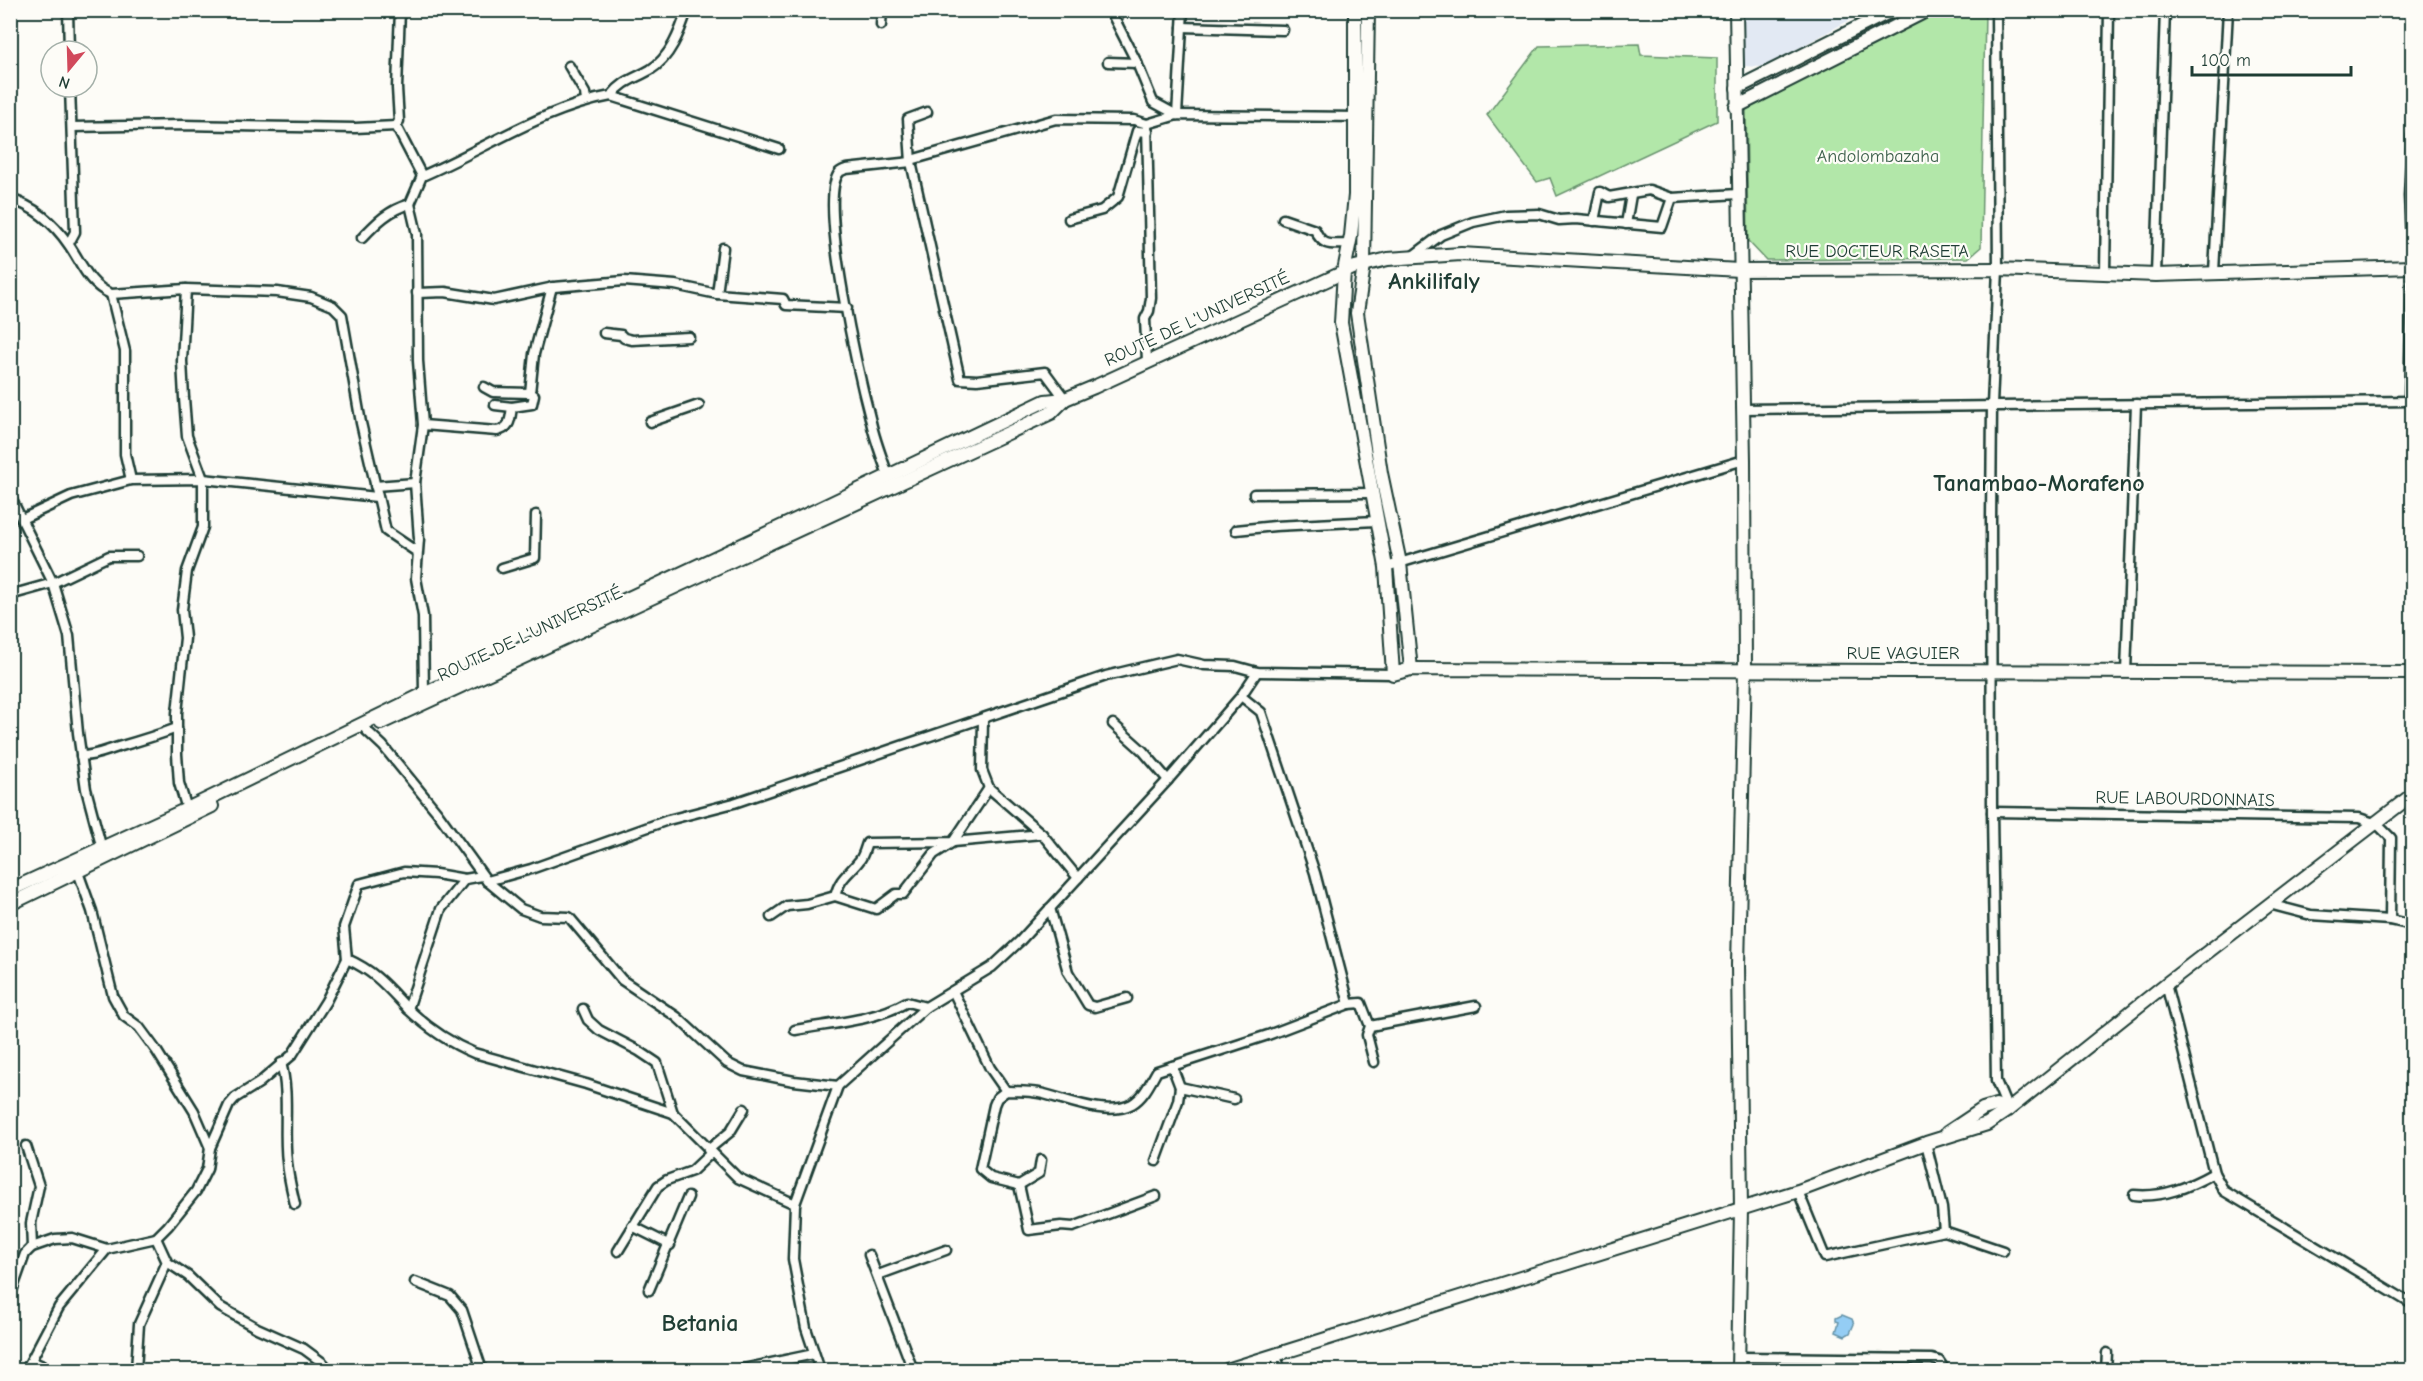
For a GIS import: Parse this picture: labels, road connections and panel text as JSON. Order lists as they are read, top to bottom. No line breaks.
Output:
{"streets":{"street":["RUE DOCTEUR RASETA","ROUTE DE L'UNIVERSITÉ","RUE VAGUIER","RUE LABOURDONNAIS"]},"crossings":[["RUE DOCTEUR RASETA","ROUTE DE L'UNIVERSITÉ"]],"districts":["Ankilifaly","Tanambao-Morafeno","Betania"],"parks":["Andolombazaha"],"scale_bar":"100 m","north":"bottom"}
